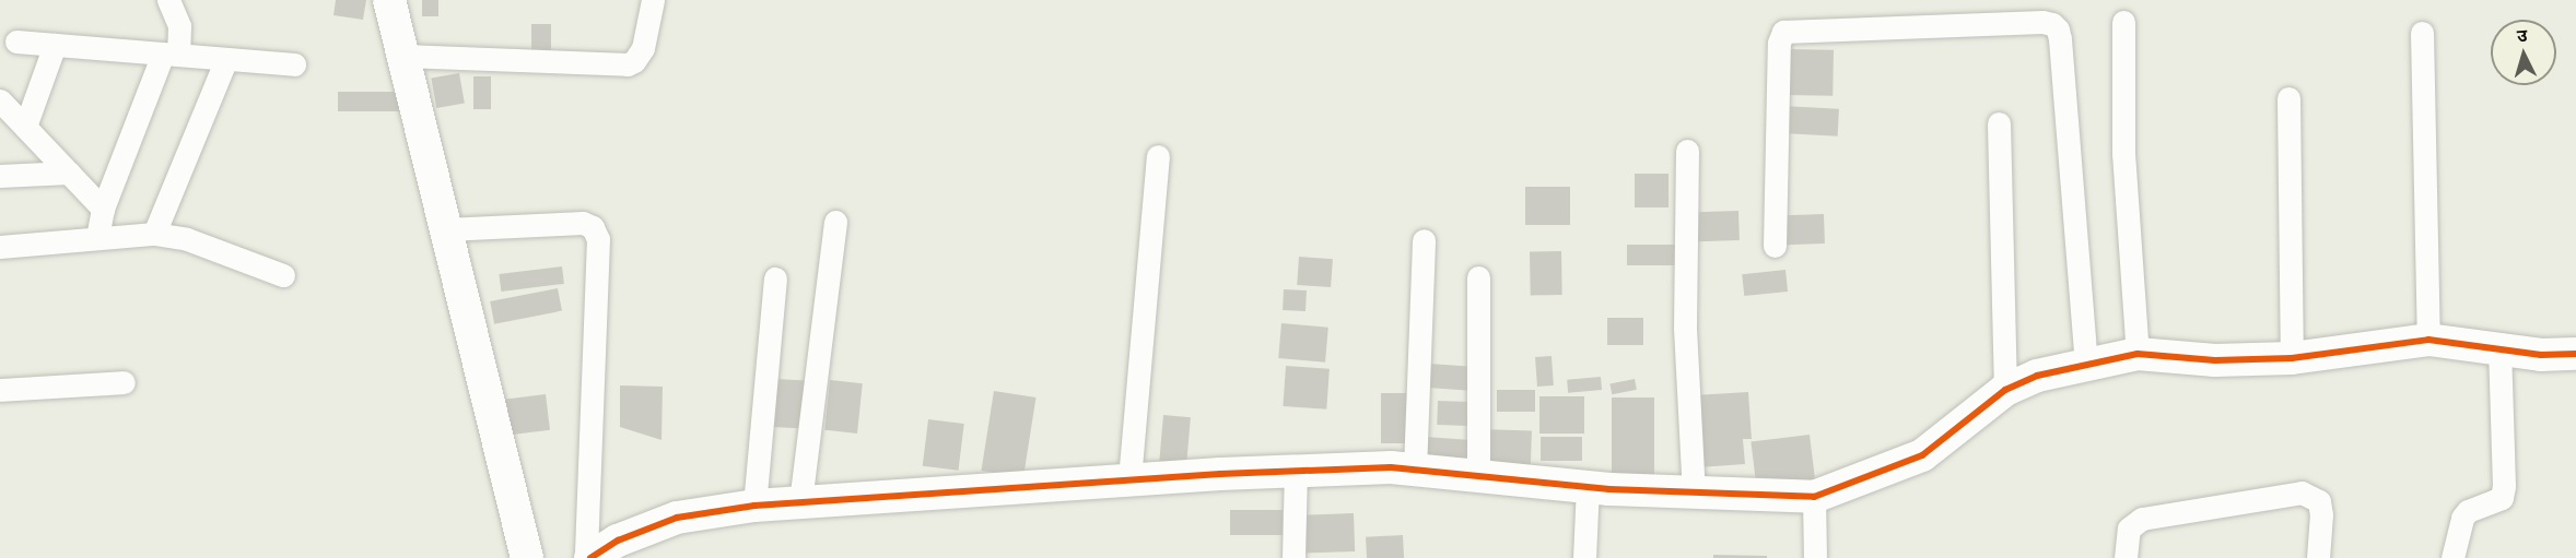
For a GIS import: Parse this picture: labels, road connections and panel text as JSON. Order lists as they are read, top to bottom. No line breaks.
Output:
{"north":"top"}
